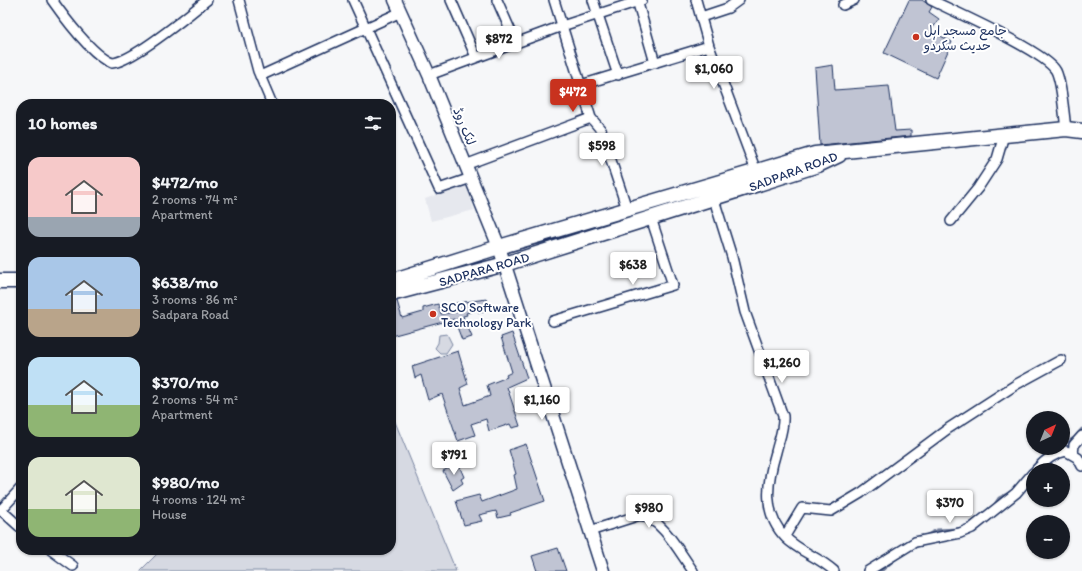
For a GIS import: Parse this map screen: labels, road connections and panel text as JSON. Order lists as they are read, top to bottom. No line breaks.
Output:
{"streets":{"main road":["لنک روڈ","SADPARA ROAD"]},"crossings":[["لنک روڈ","SADPARA ROAD"]],"places":["جامع مسجد اہل حدیث سکردو","SCO Software Technology Park"],"north":"top right","page":{"price":["$872","$1,060","$472","$598","$638","$1,260","$1,160","$791","$370","$980"],"heading":"10 homes","list":[{"name":"$472/mo","note":"2 rooms · 74 m² · Apartment"},{"name":"$638/mo","note":"3 rooms · 86 m² · Sadpara Road"},{"name":"$370/mo","note":"2 rooms · 54 m² · Apartment"},{"name":"$980/mo","note":"4 rooms · 124 m² · House"}],"map_buttons":["+","−"]}}
